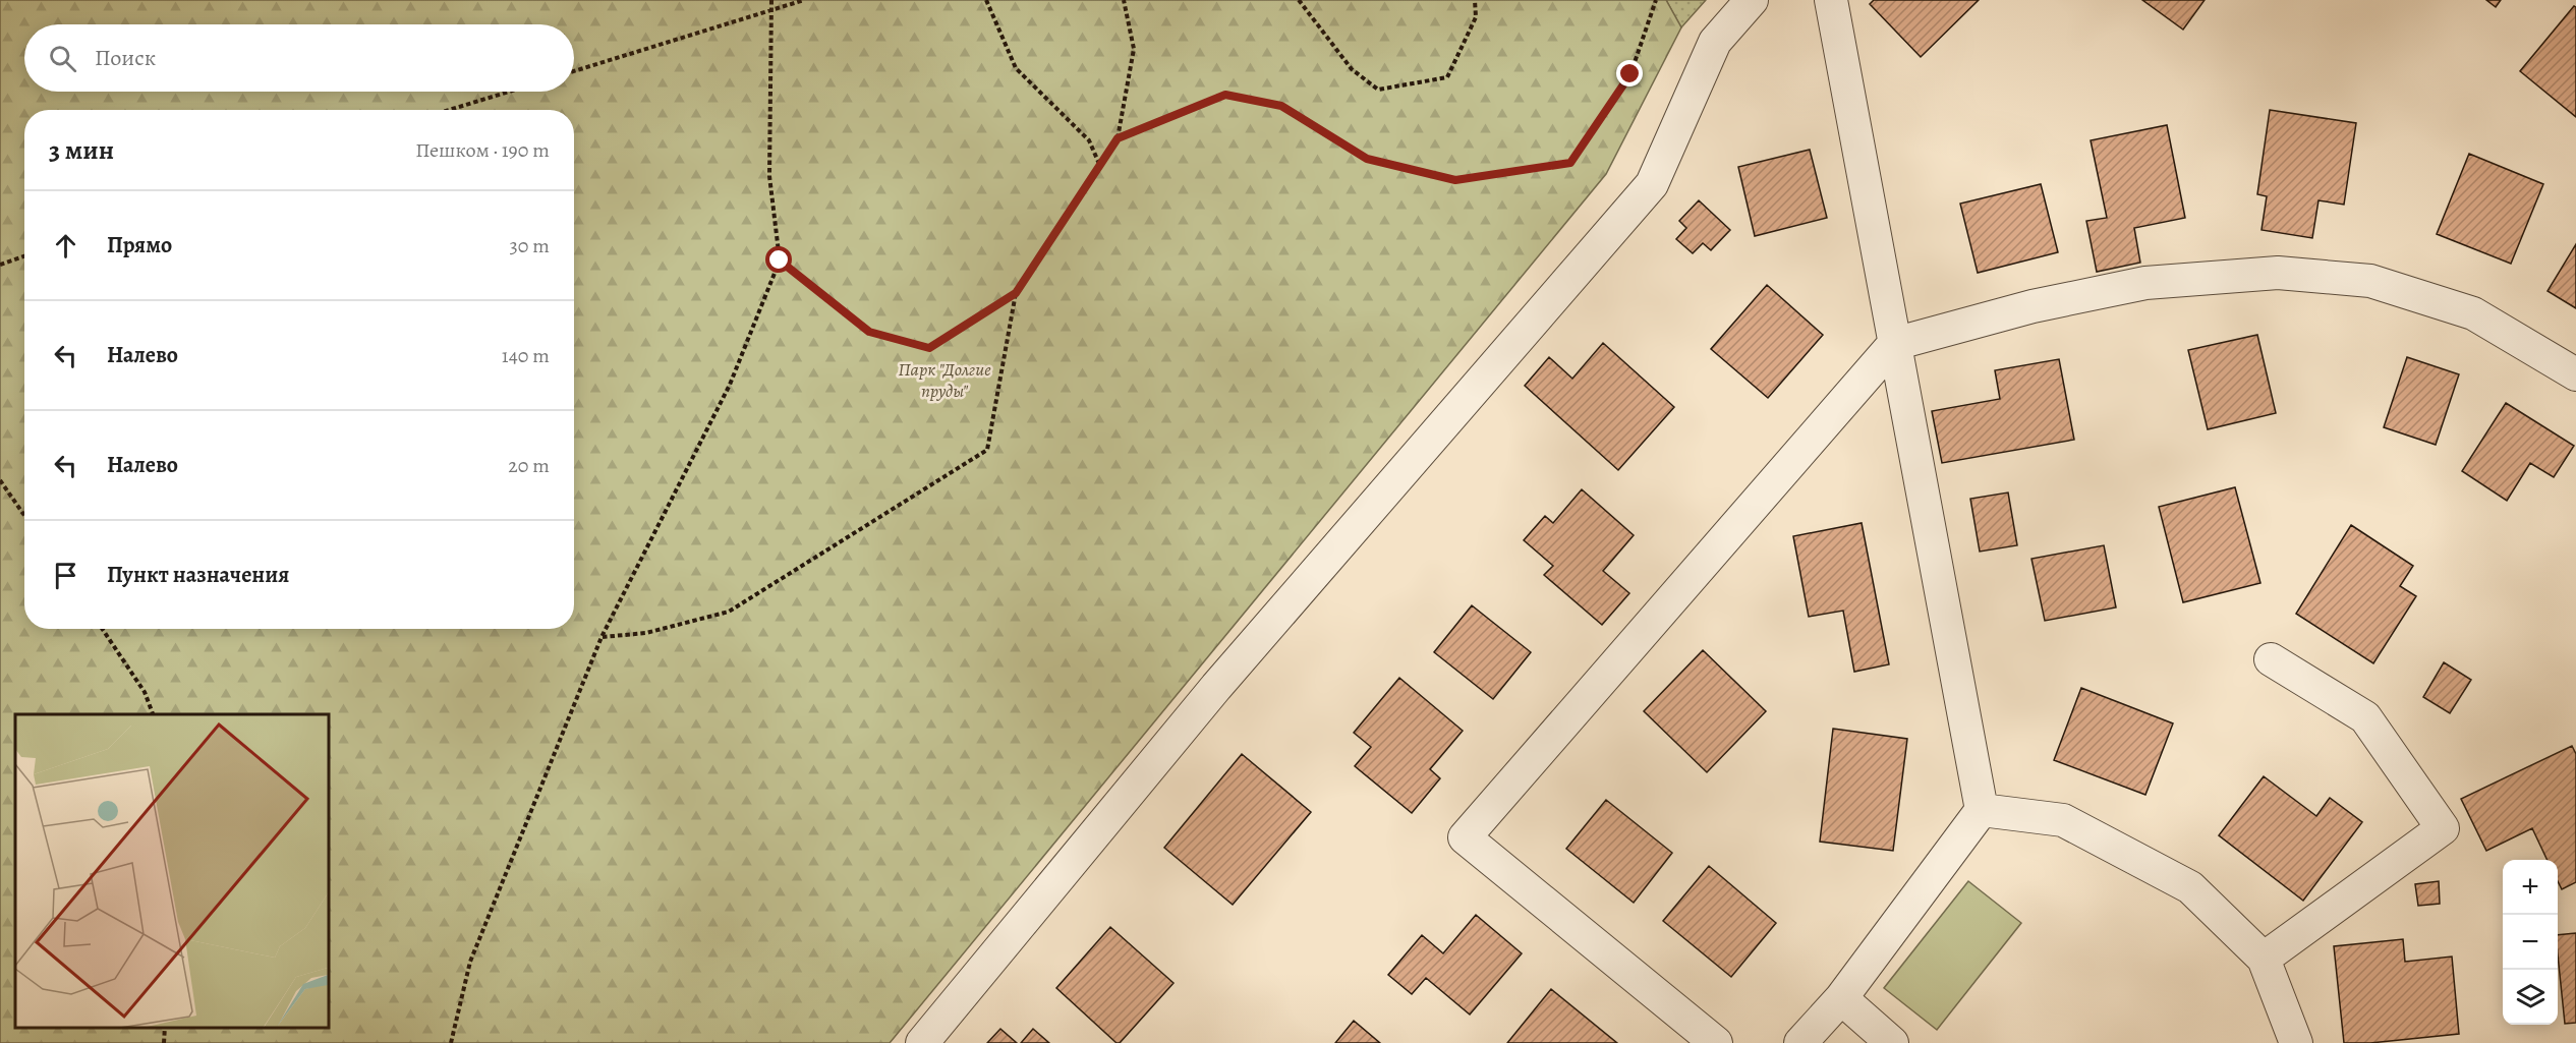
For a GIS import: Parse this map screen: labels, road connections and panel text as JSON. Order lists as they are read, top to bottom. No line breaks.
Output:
{"parks":["Парк \"Долгие пруды\""],"page":{"search":"Поиск","heading":["3 мин","Пешком · 190 m"],"list":[["Прямо","30 m"],["Налево","140 m"],["Налево","20 m"],"Пункт назначения"],"map_buttons":["+","−"]}}
